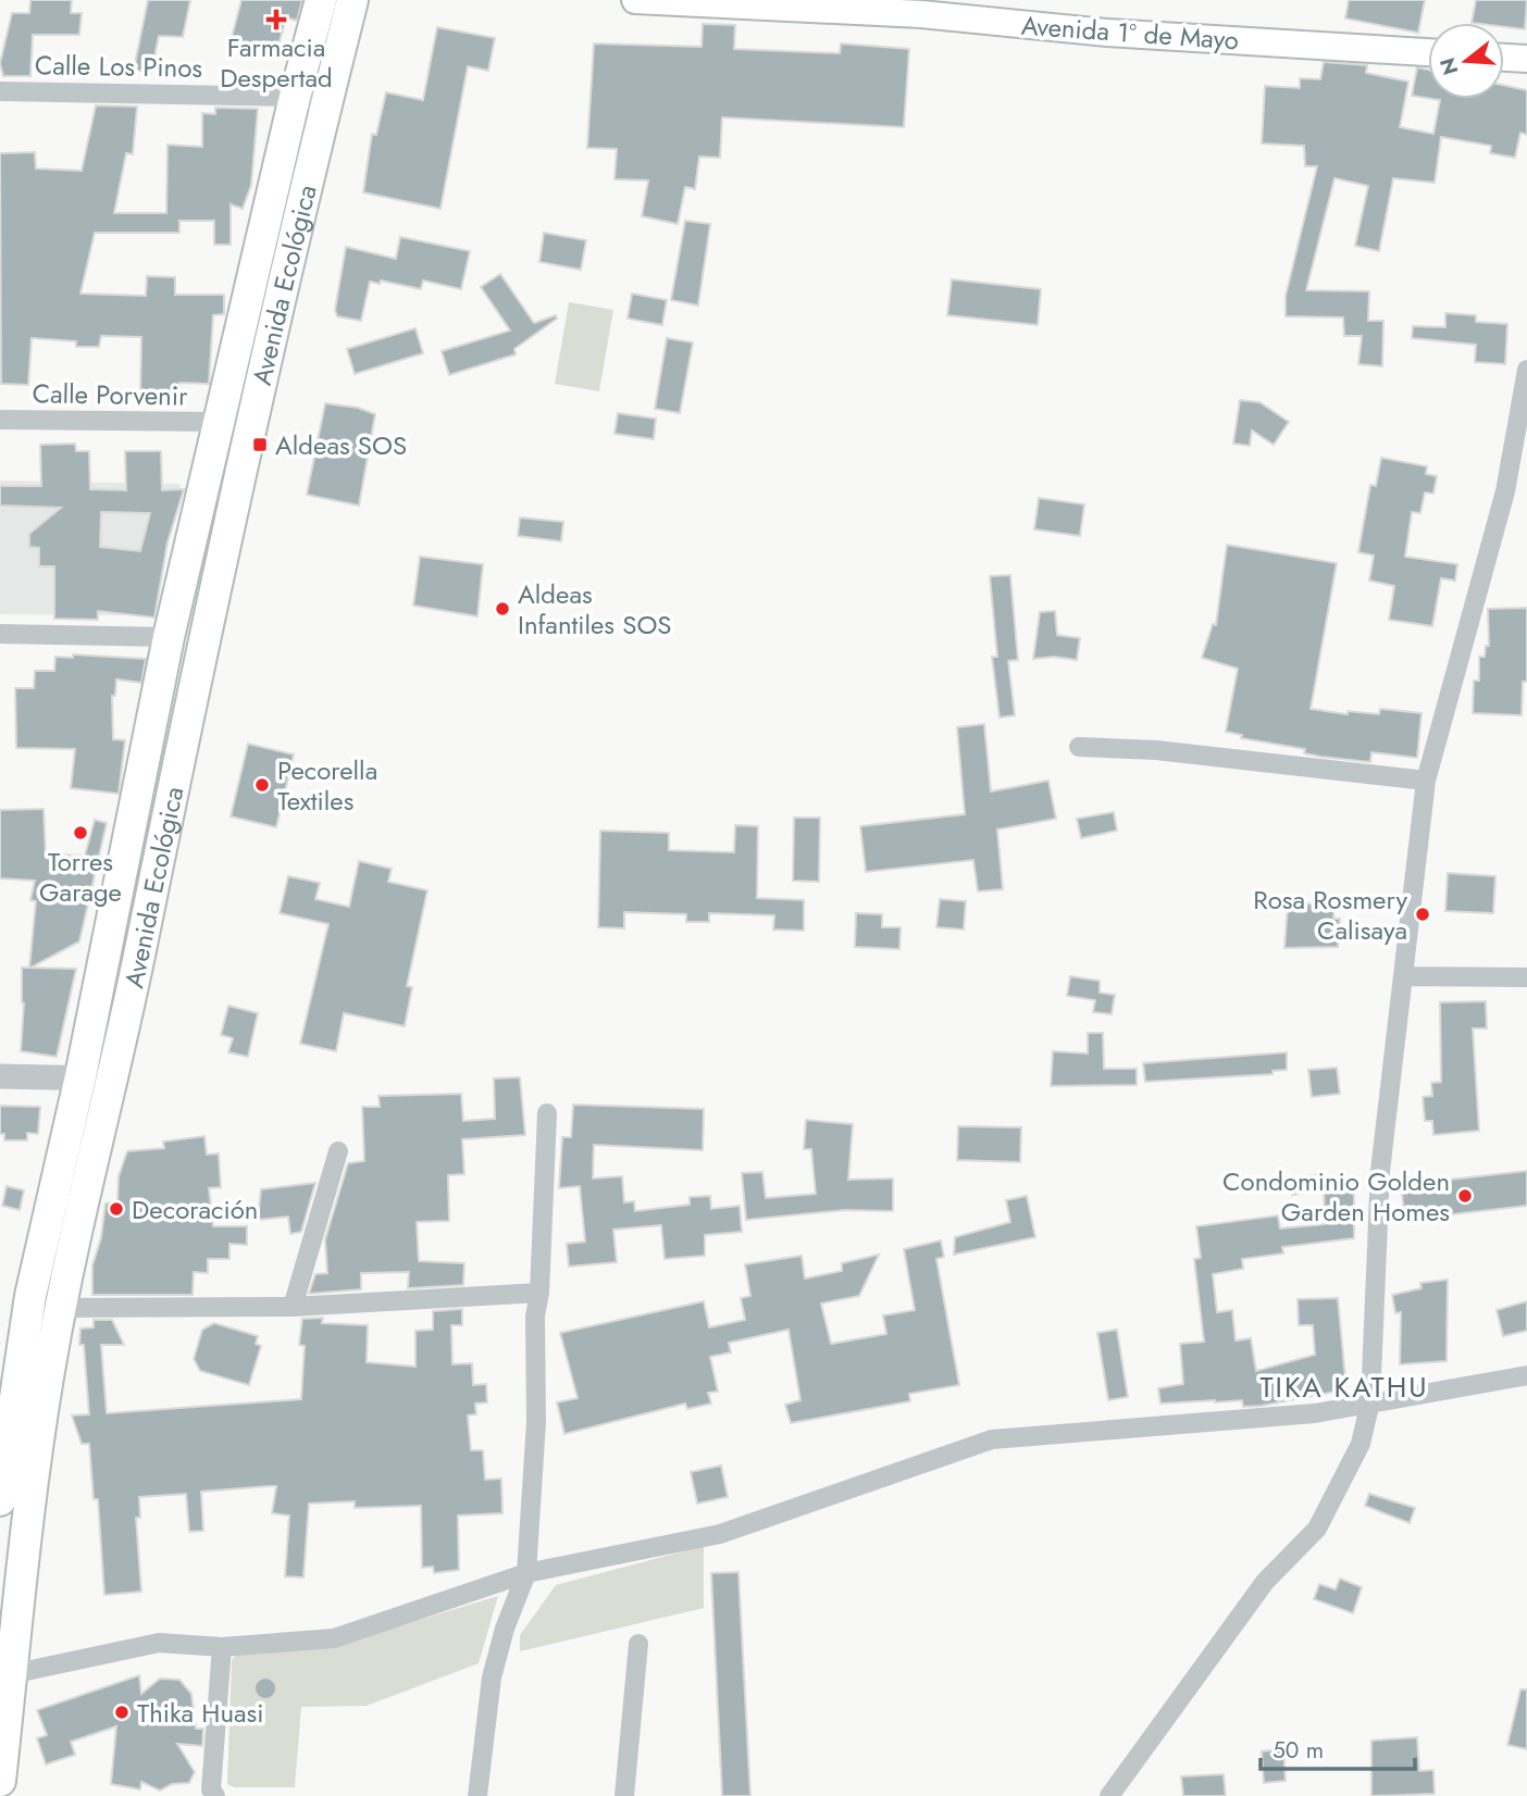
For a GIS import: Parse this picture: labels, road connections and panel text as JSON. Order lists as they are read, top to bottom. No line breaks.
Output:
{"streets":{"main road":["Avenida 1º de Mayo","Avenida Ecológica"],"street":["Calle Los Pinos","Calle Porvenir"]},"crossings":[["Calle Los Pinos","Avenida Ecológica"],["Avenida Ecológica","Calle Porvenir"]],"districts":["TIKA KATHU"],"places":{"health":["Farmacia Despertad"],"transit":["Aldeas SOS"],"other":["Aldeas Infantiles SOS","Pecorella Textiles","Torres Garage","Rosa Rosmery Calisaya","Condominio Golden Garden Homes","Decoración","Thika Huasi"]},"scale_bar":"50 m","north":"left"}
